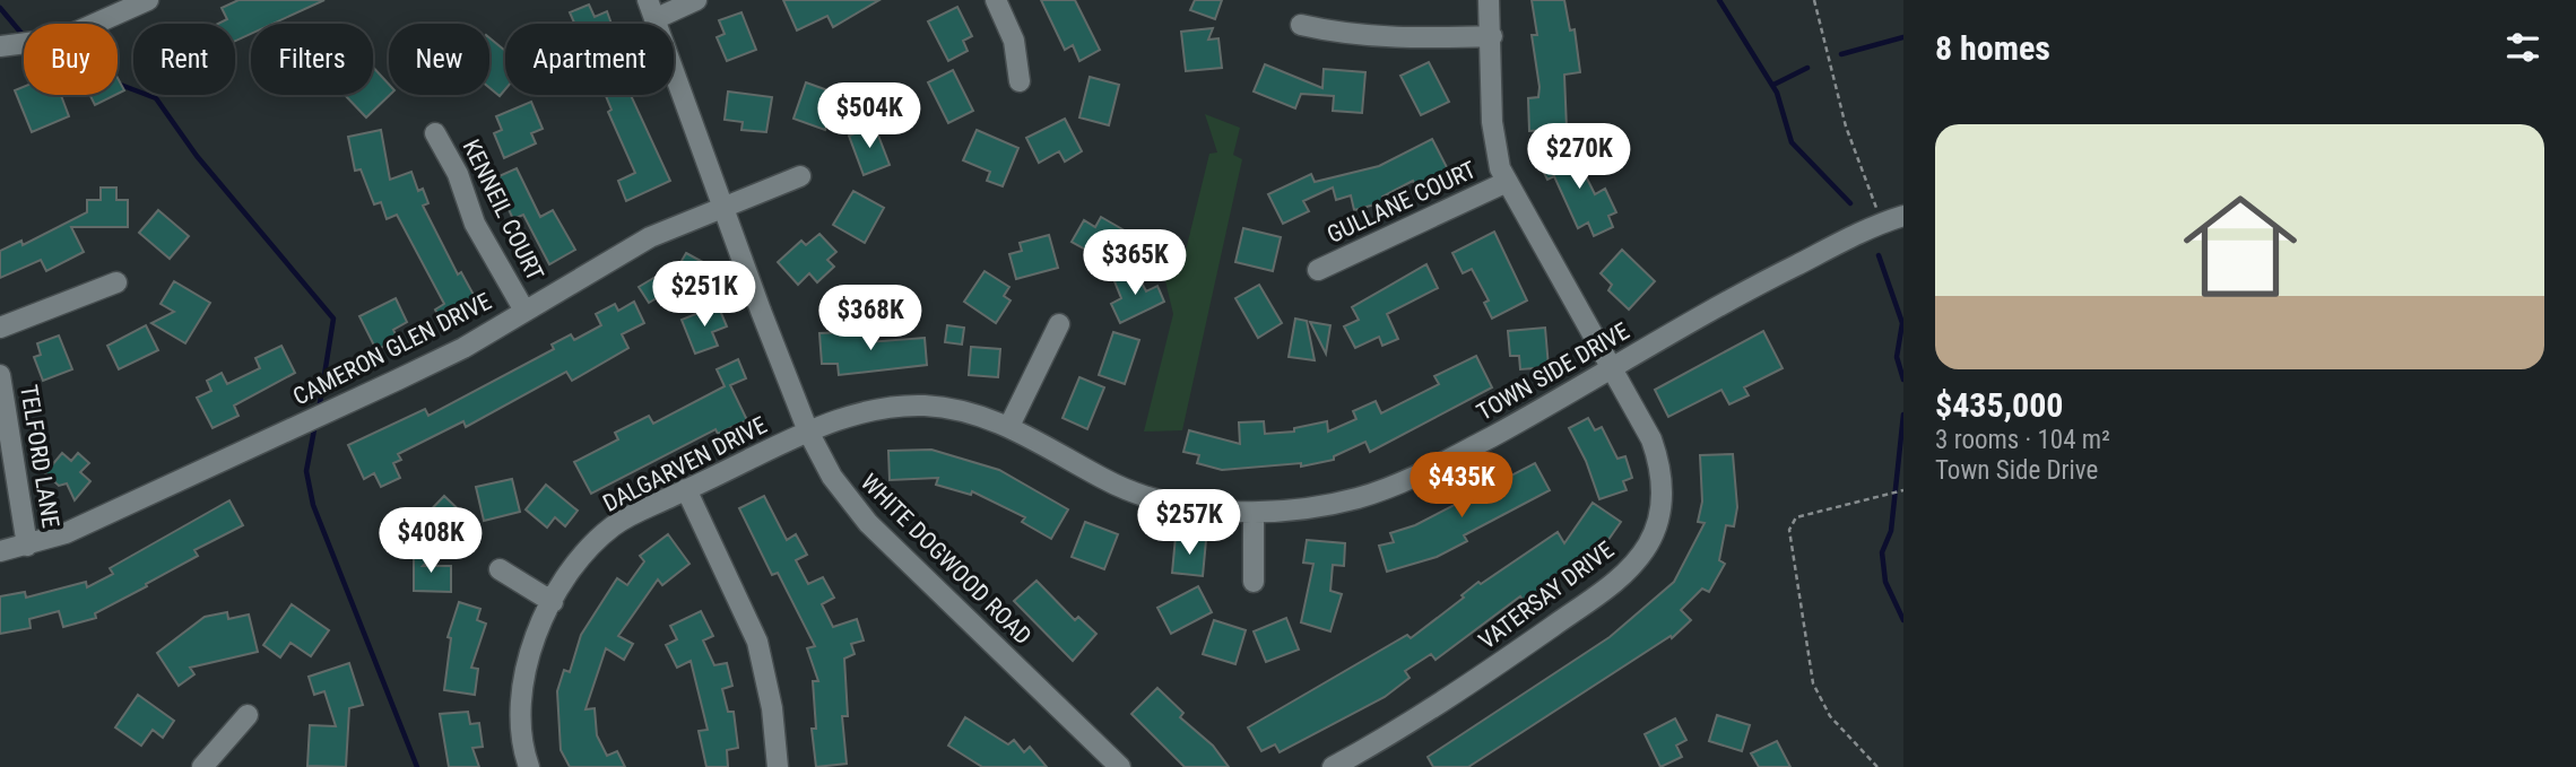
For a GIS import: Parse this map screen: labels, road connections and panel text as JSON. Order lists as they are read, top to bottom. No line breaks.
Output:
{"streets":{"street":["GULLANE COURT","KENNEIL COURT","CAMERON GLEN DRIVE","TOWN SIDE DRIVE","TELFORD LANE","DALGARVEN DRIVE","WHITE DOGWOOD ROAD","VATERSAY DRIVE"]},"crossings":[["GULLANE COURT","VATERSAY DRIVE"],["KENNEIL COURT","CAMERON GLEN DRIVE"],["CAMERON GLEN DRIVE","TELFORD LANE"],["CAMERON GLEN DRIVE","WHITE DOGWOOD ROAD"],["TOWN SIDE DRIVE","DALGARVEN DRIVE"],["TOWN SIDE DRIVE","WHITE DOGWOOD ROAD"],["TOWN SIDE DRIVE","VATERSAY DRIVE"],["DALGARVEN DRIVE","WHITE DOGWOOD ROAD"]],"page":{"heading":"8 homes","chip":["Buy","Rent","Filters","New","Apartment"],"price":["$504K","$270K","$365K","$251K","$368K","$435K","$257K","$408K"],"list":[{"name":"$435,000","note":"3 rooms · 104 m² · Town Side Drive"}]}}
